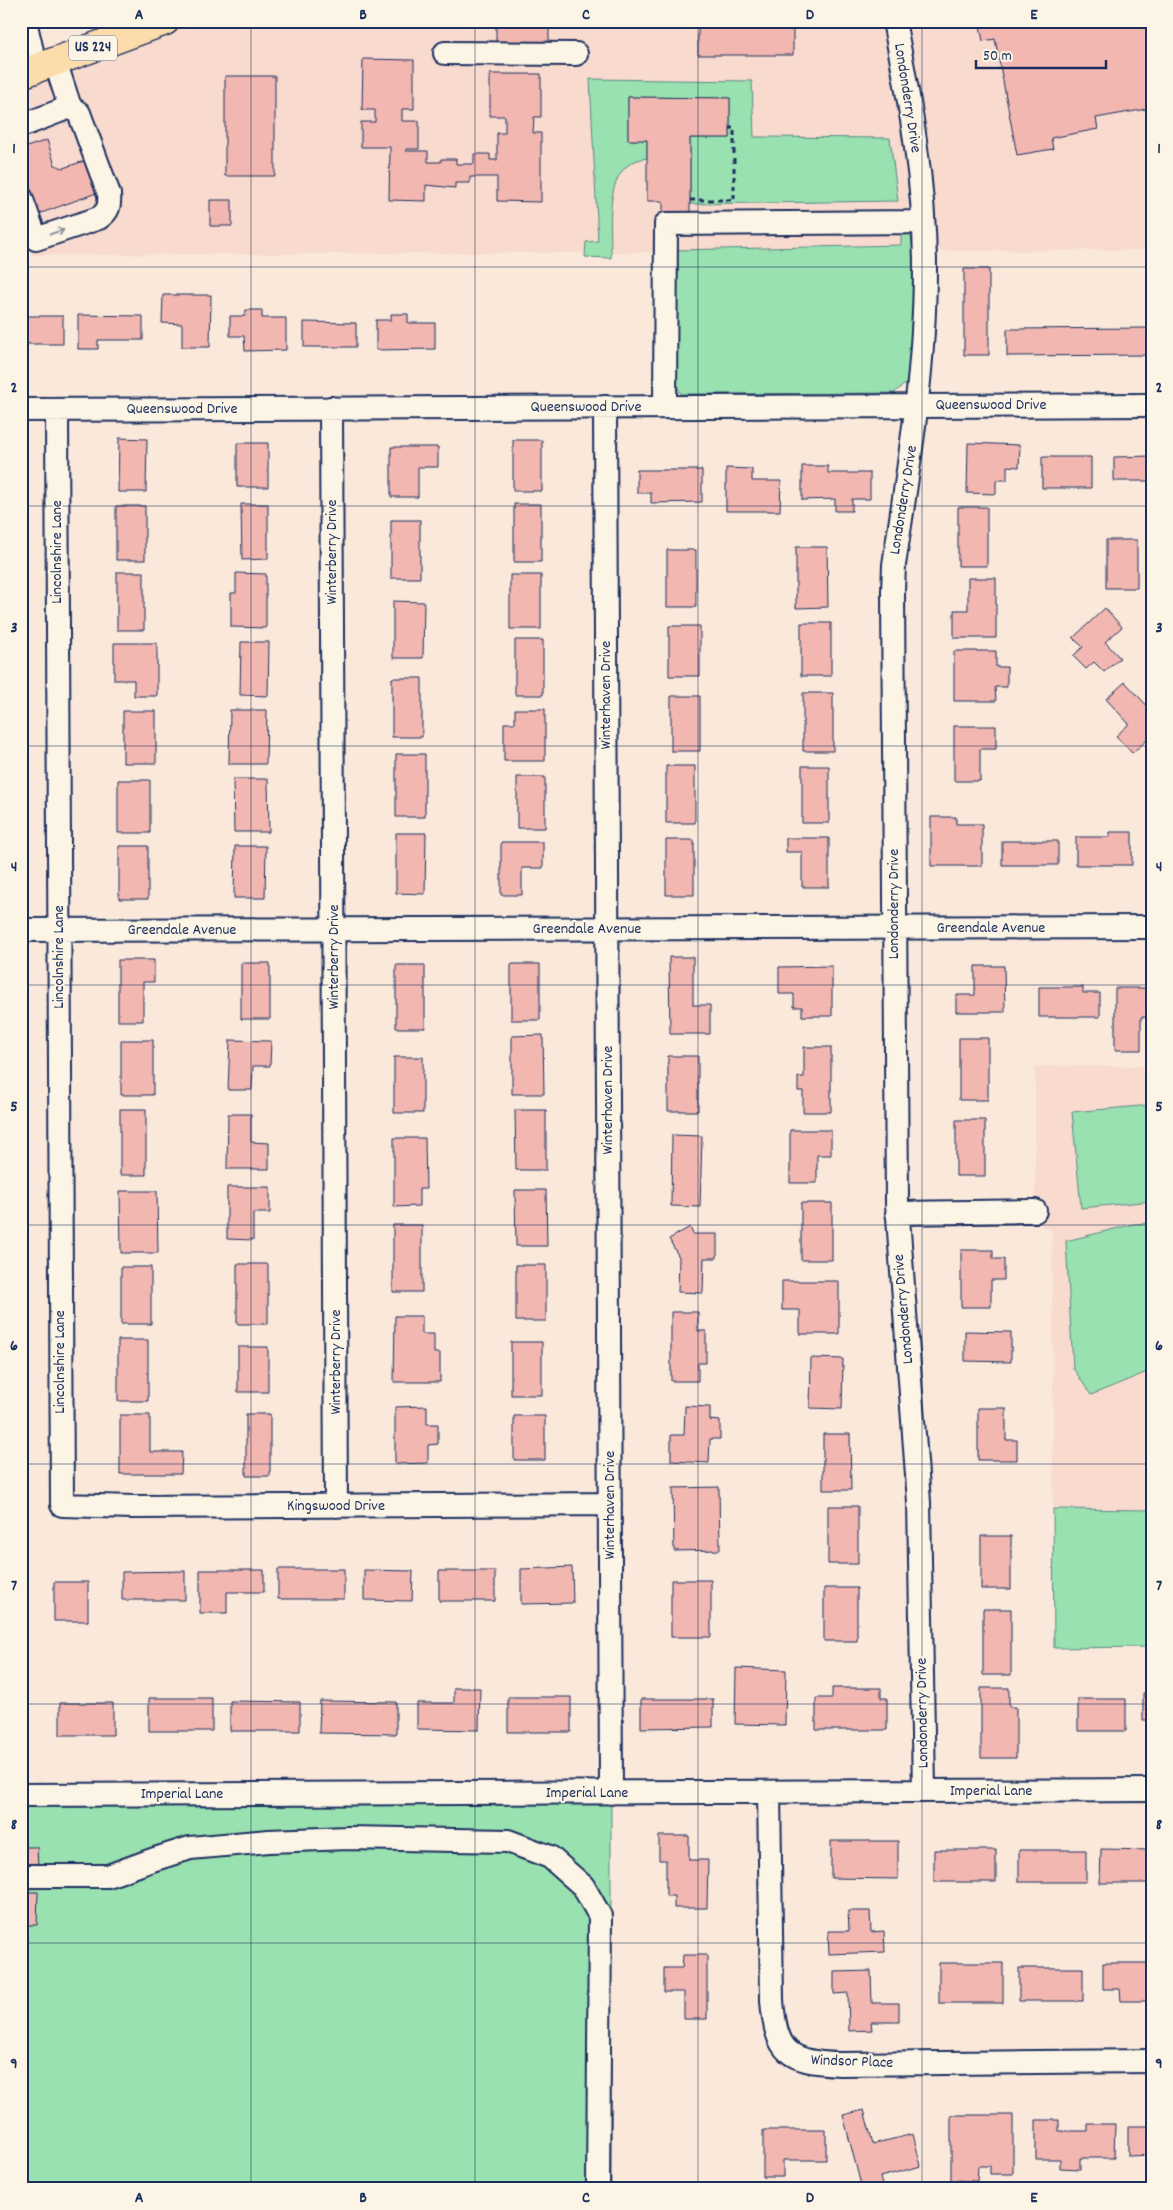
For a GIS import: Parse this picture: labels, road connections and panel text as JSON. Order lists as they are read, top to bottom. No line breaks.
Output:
{"streets":{"highway":["US 224"],"street":["Londonderry Drive","Queenswood Drive","Lincolnshire Lane","Winterberry Drive","Winterhaven Drive","Greendale Avenue","Kingswood Drive","Imperial Lane","Windsor Place"]},"crossings":[["Londonderry Drive","Queenswood Drive"],["Londonderry Drive","Greendale Avenue"],["Londonderry Drive","Imperial Lane"],["Queenswood Drive","Lincolnshire Lane"],["Queenswood Drive","Winterberry Drive"],["Queenswood Drive","Winterhaven Drive"],["Lincolnshire Lane","Greendale Avenue"],["Lincolnshire Lane","Kingswood Drive"],["Winterberry Drive","Greendale Avenue"],["Winterberry Drive","Kingswood Drive"],["Winterhaven Drive","Greendale Avenue"],["Winterhaven Drive","Kingswood Drive"],["Winterhaven Drive","Imperial Lane"],["Imperial Lane","Windsor Place"]],"scale_bar":"50 m","grid":{"columns":["A","B","C","D","E"],"rows":["1","2","3","4","5","6","7","8","9"]}}
